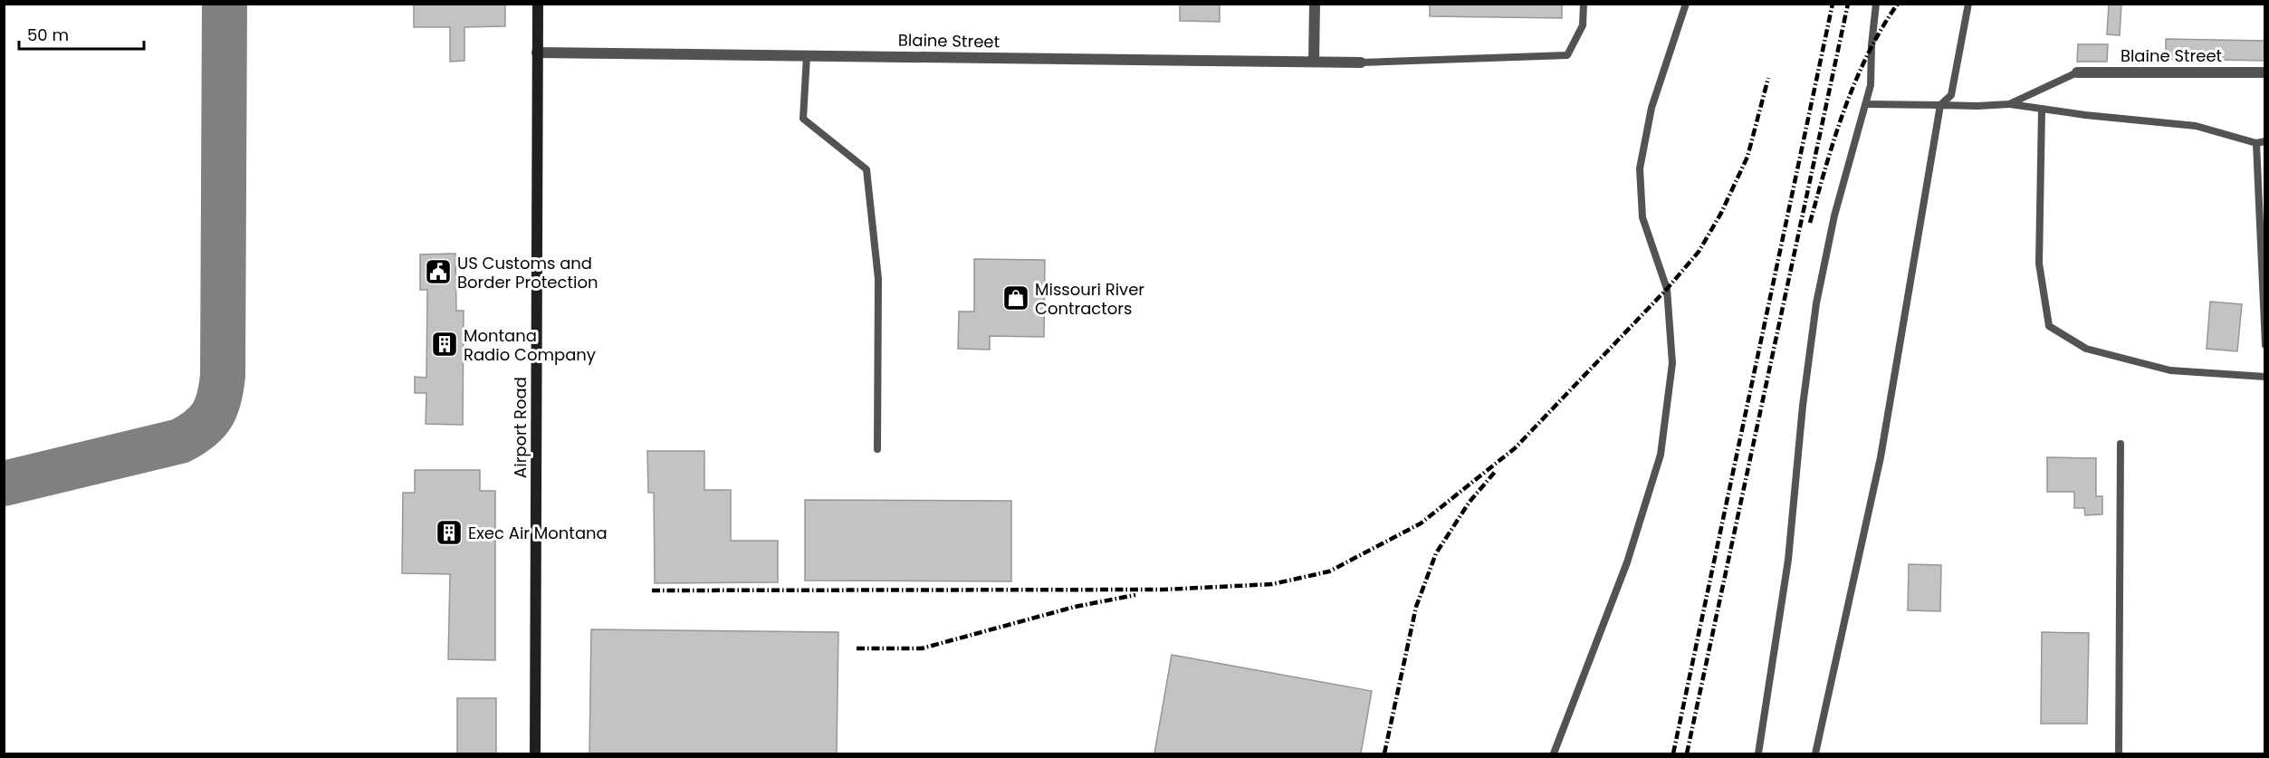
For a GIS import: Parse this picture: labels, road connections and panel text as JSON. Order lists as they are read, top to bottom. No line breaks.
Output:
{"streets":{"street":["Blaine Street","Airport Road"]},"crossings":[["Blaine Street","Airport Road"]],"places":{"public building":["US Customs and Border Protection"],"shop":["Missouri River Contractors"],"building":["Montana Radio Company","Exec Air Montana"]},"scale_bar":"50 m"}
